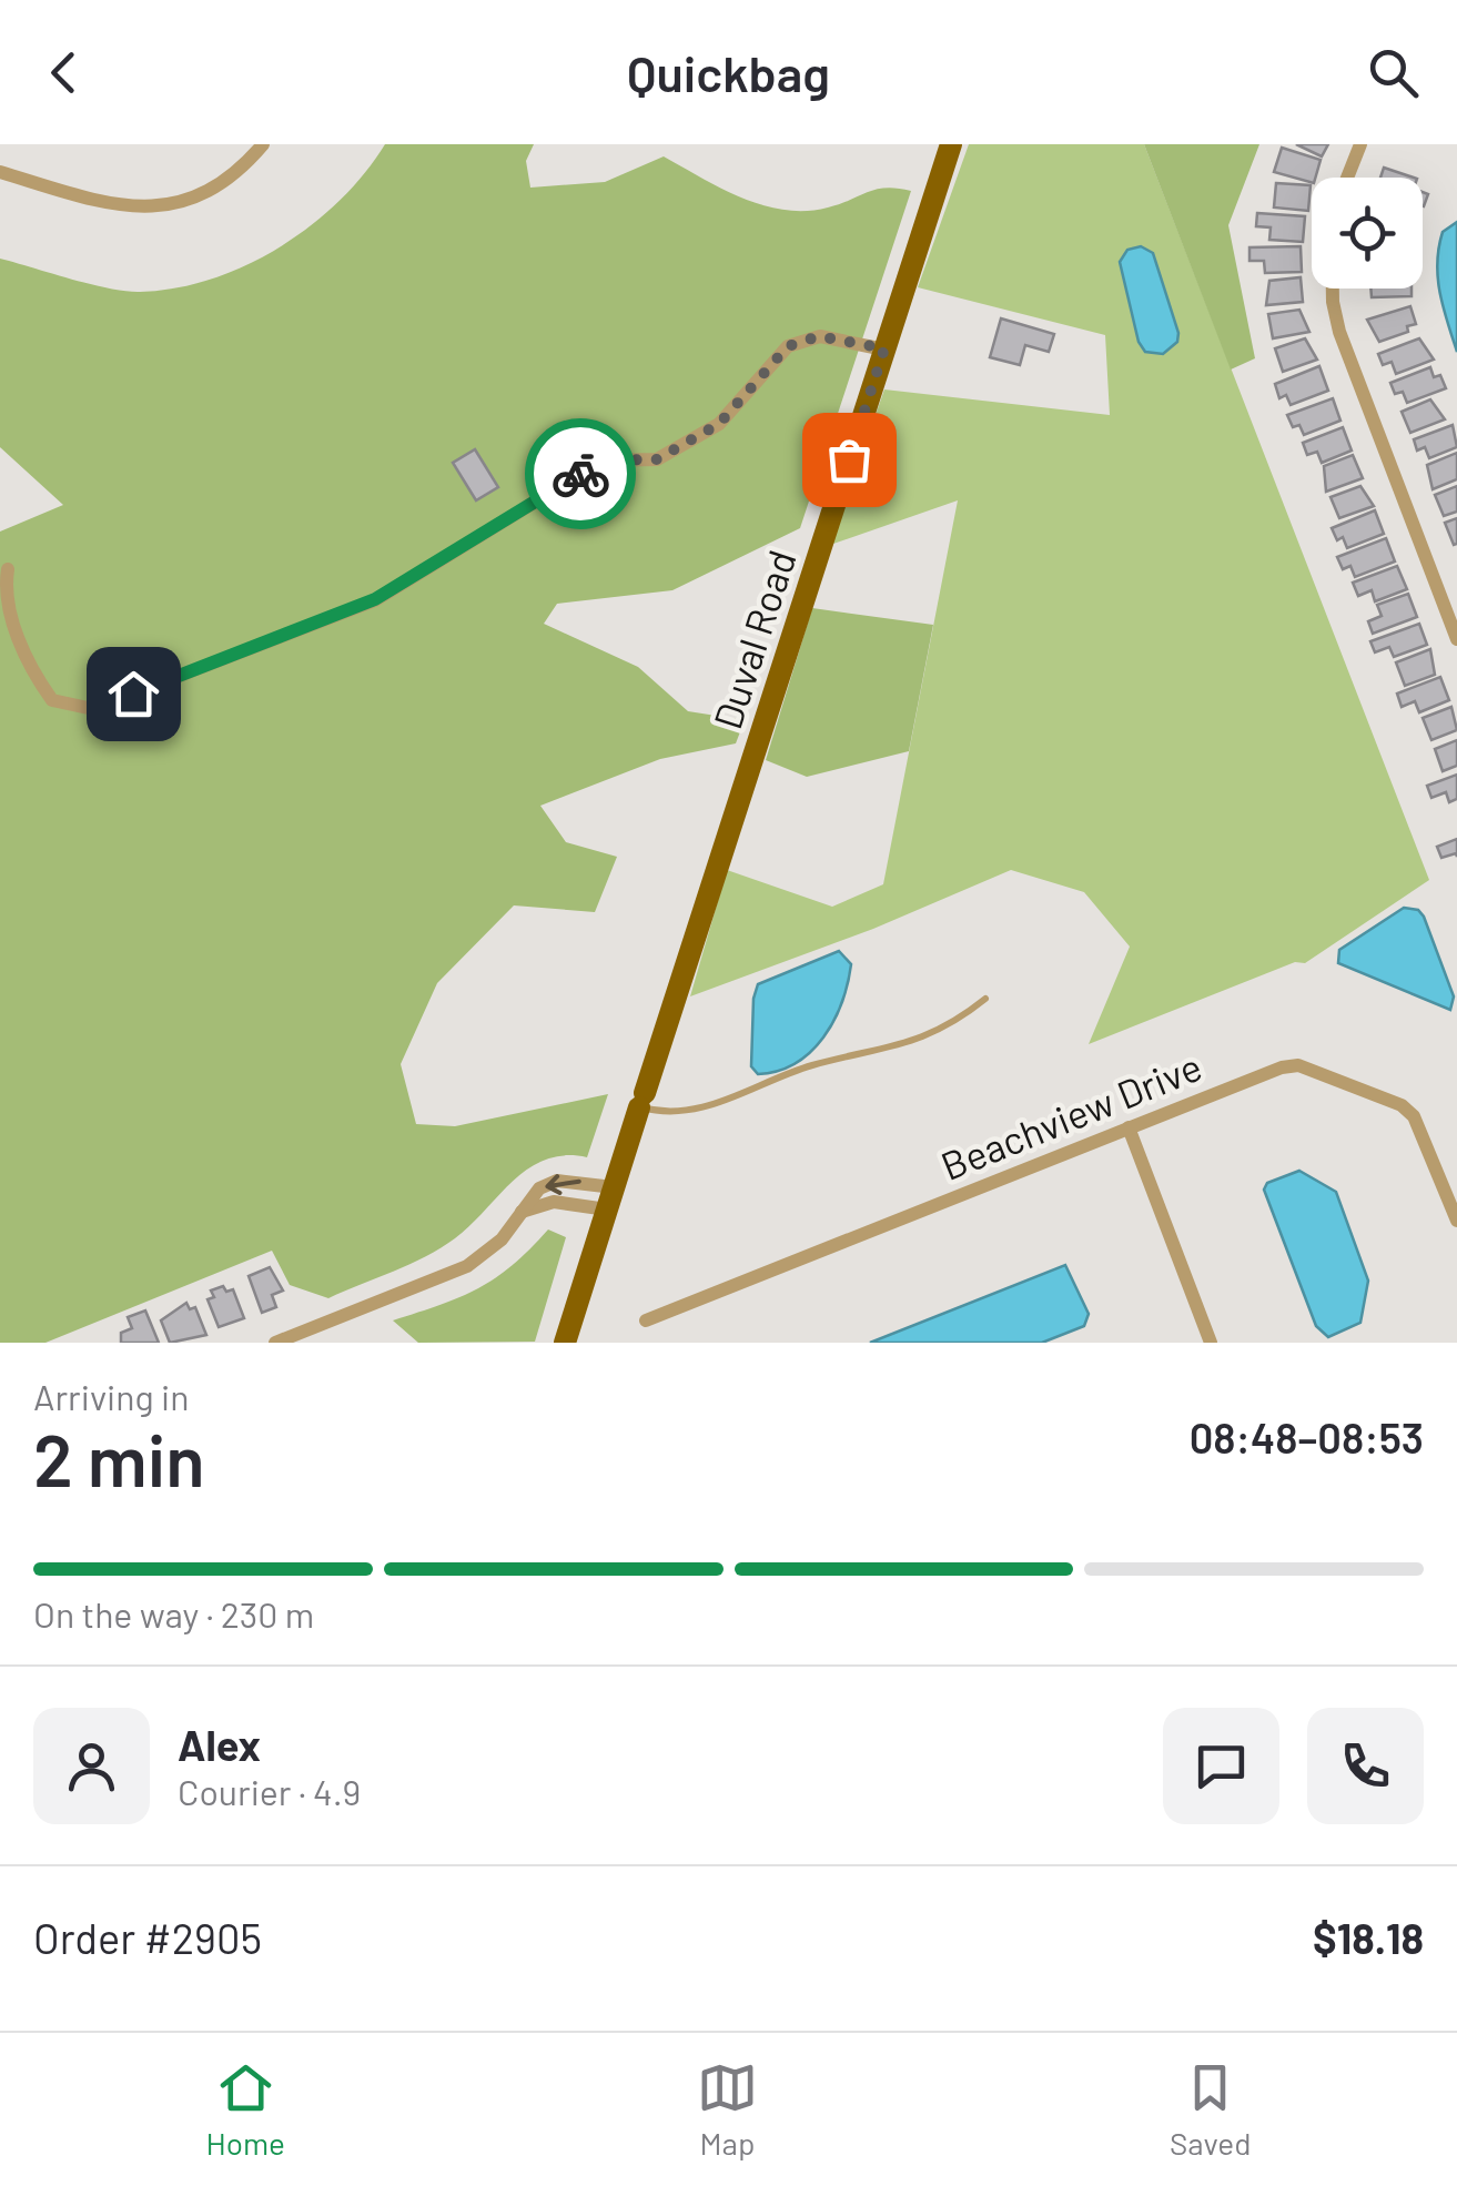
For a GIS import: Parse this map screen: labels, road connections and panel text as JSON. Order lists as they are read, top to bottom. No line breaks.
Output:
{"streets":{"main road":["Duval Road"],"street":["Beachview Drive"]},"page":{"header":"Quickbag","heading":["2 min","Arriving in","08:48–08:53"],"panel":["Alex","Courier · 4.9","Order #2905","$18.18"],"bar":"On the way · 230 m","tabs":["Home","Map","Saved"]}}
